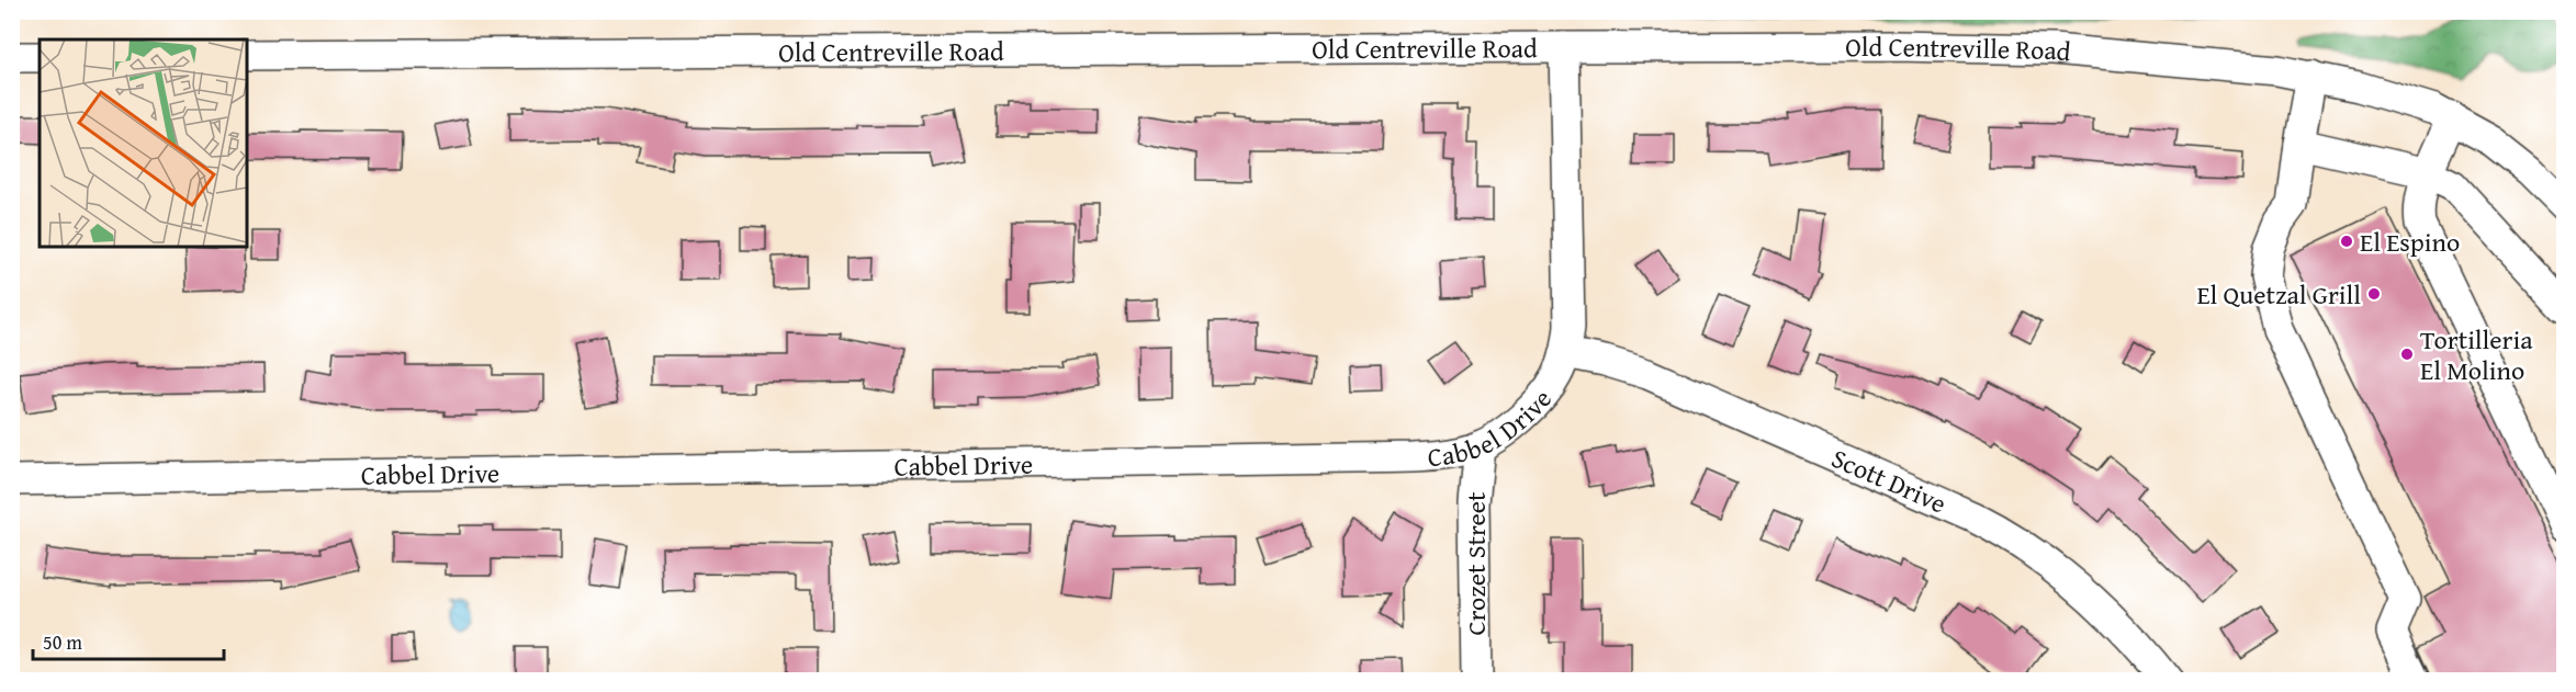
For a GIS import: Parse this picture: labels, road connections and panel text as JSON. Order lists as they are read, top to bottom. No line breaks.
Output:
{"streets":{"street":["Old Centreville Road","Cabbel Drive","Scott Drive","Crozet Street"]},"crossings":[["Old Centreville Road","Cabbel Drive"],["Cabbel Drive","Scott Drive"],["Cabbel Drive","Crozet Street"]],"places":["El Espino","El Quetzal Grill","Tortilleria El Molino"],"scale_bar":"50 m"}
